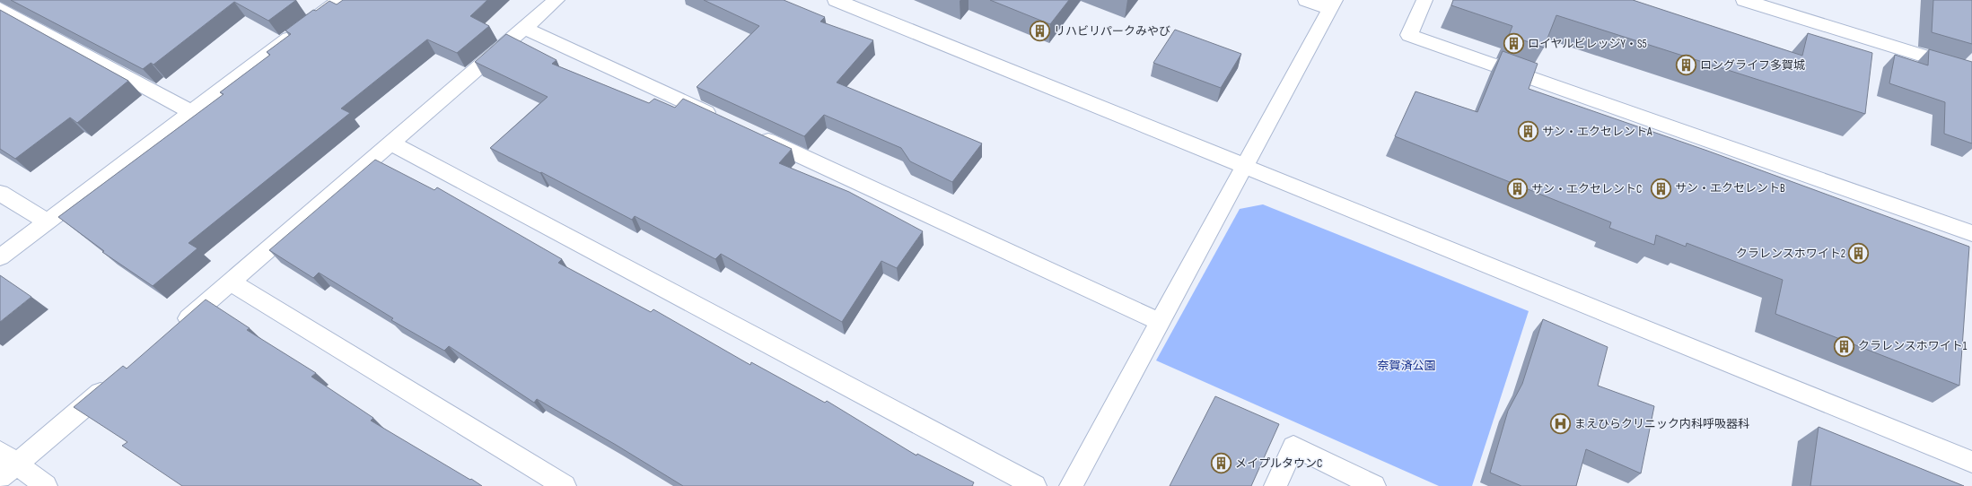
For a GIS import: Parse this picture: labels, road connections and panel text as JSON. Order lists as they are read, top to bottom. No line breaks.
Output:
{"parks":["奈賀済公園"],"places":{"building":["リハビリパークみやび","ロイヤルビレッジY・S5","ロングライフ多賀城","サン・エクセレントA","サン・エクセレントB","サン・エクセレントC","クラレンスホワイト2","クラレンスホワイト1","メイプルタウンC"],"hospital":["まえひらクリニック内科呼吸器科"]}}
